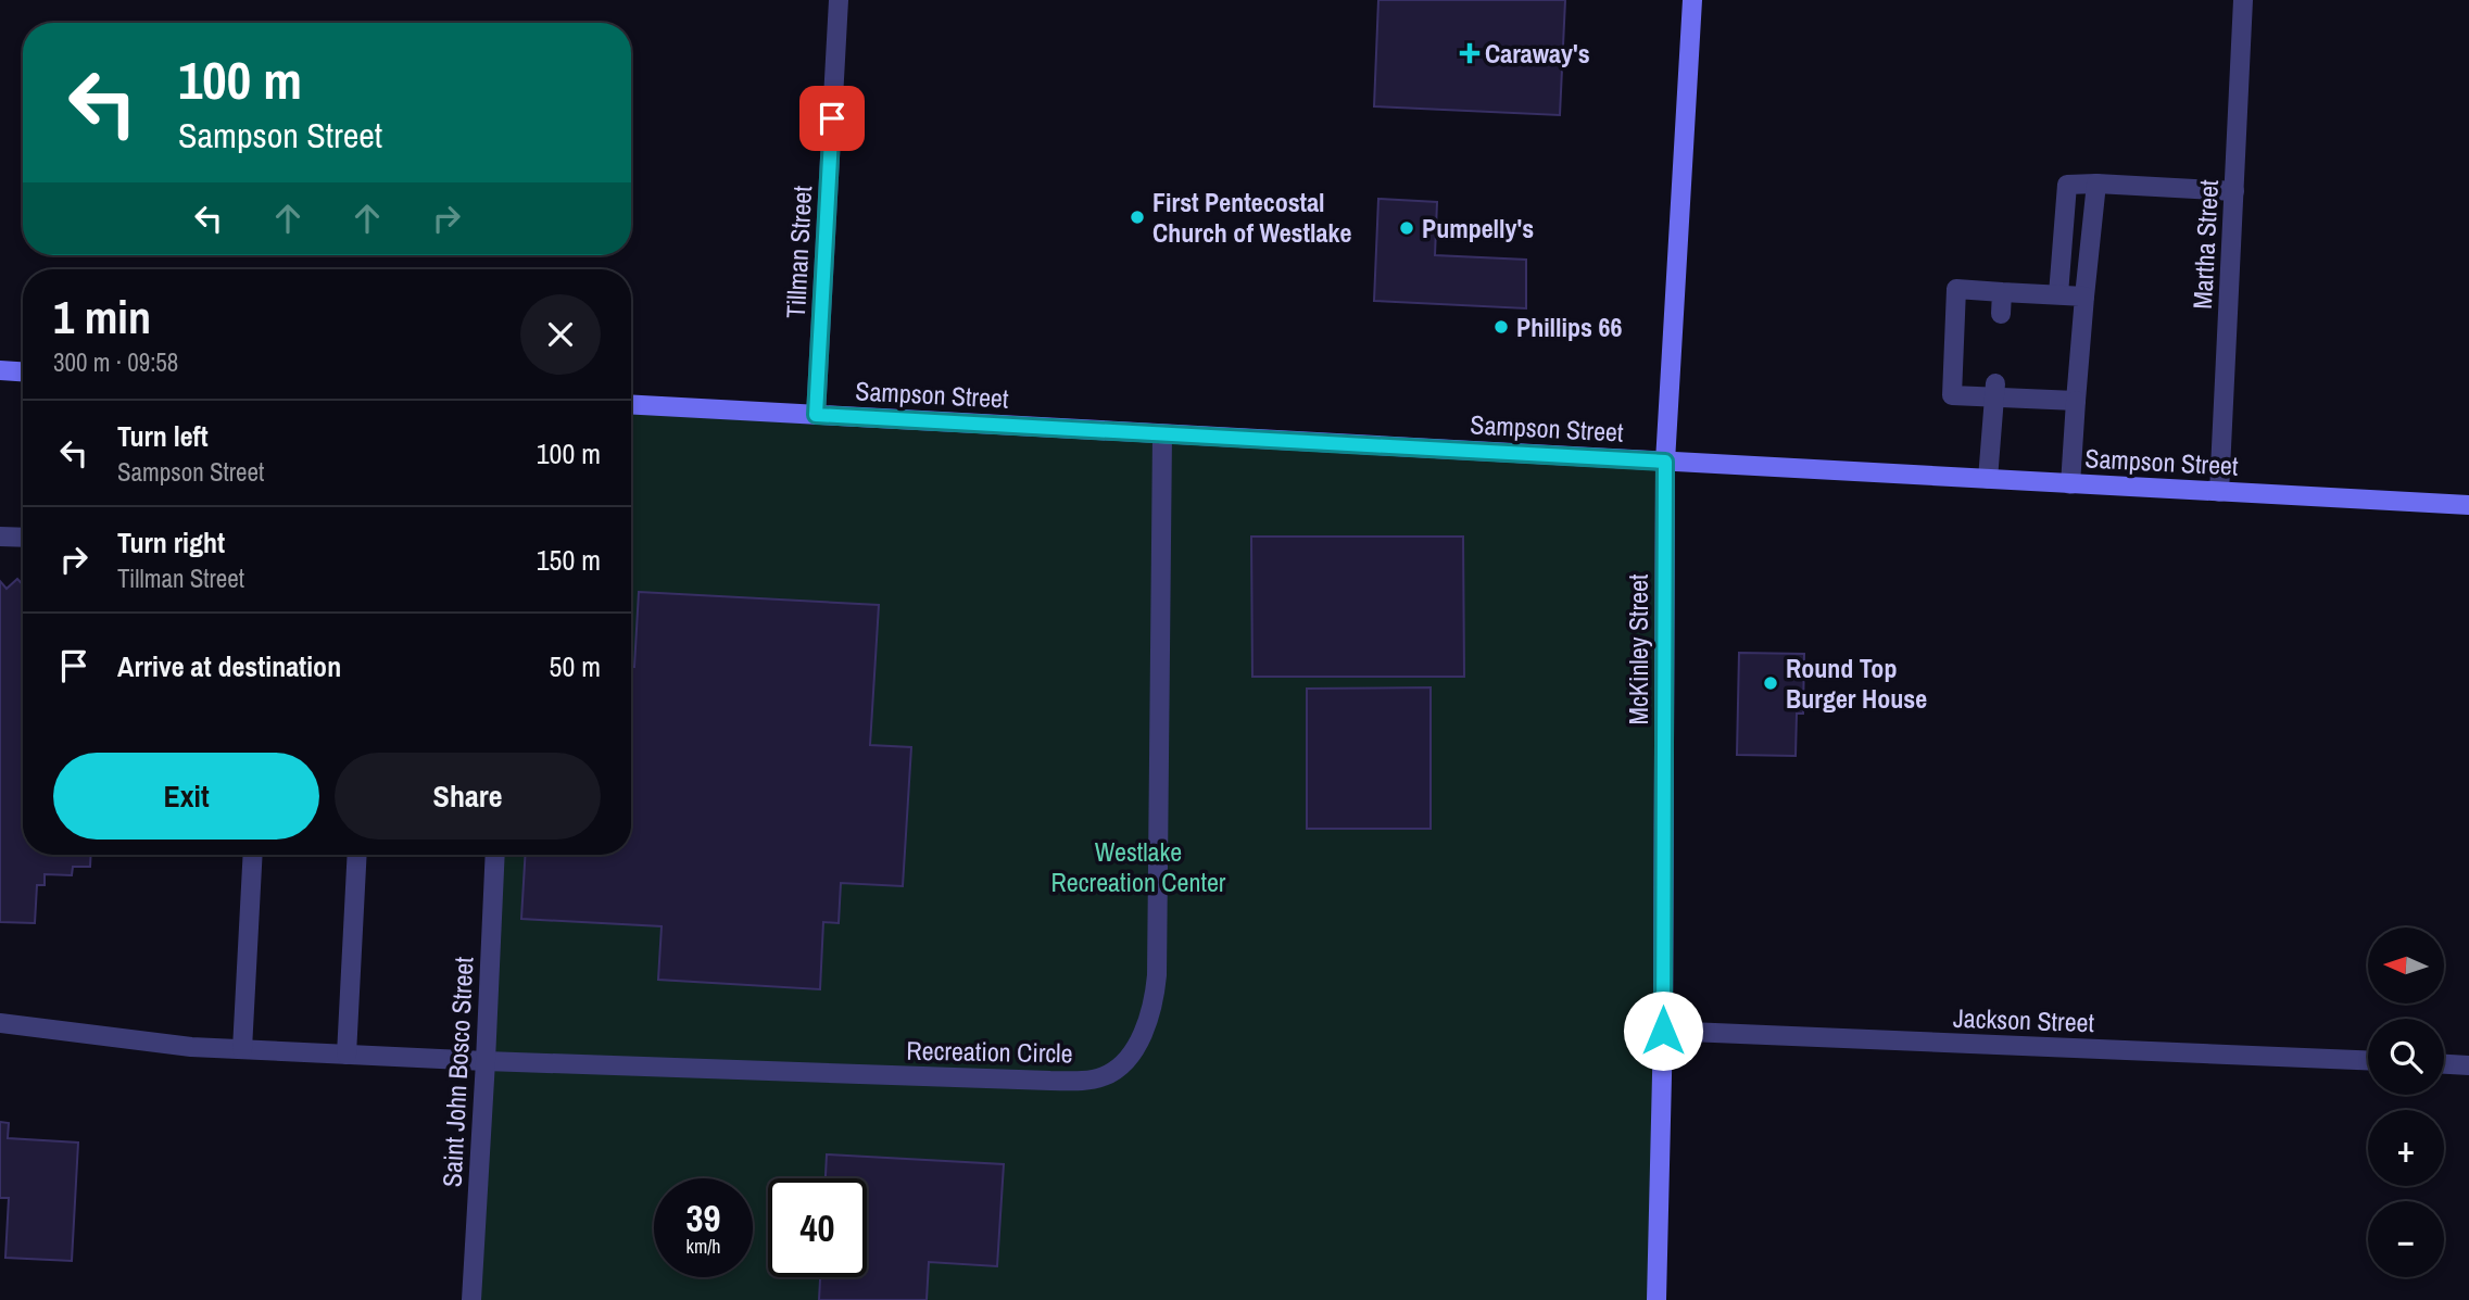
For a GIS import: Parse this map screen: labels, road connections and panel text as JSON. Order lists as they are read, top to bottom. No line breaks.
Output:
{"streets":{"main road":["Sampson Street","McKinley Street"],"street":["Martha Street","Tillman Street","Jackson Street","Recreation Circle","Saint John Bosco Street"]},"crossings":[["Martha Street","Sampson Street"],["Tillman Street","Sampson Street"],["Sampson Street","McKinley Street"],["Sampson Street","Recreation Circle"],["McKinley Street","Jackson Street"],["Recreation Circle","Saint John Bosco Street"]],"parks":["Westlake Recreation Center"],"places":{"health":["Caraway's"],"other":["First Pentecostal Church of Westlake","Pumpelly's","Phillips 66","Round Top Burger House"]},"north":"left","page":{"turn":["100 m","Sampson Street"],"heading":["1 min","300 m · 09:58"],"list":[{"name":"Turn left","note":"Sampson Street","value":"100 m"},{"name":"Turn right","note":"Tillman Street","value":"150 m"},{"name":"Arrive at destination","value":"50 m"}],"buttons":["Exit","Share"],"map_buttons":["+","−"],"speed":"39 km/h","limit":"40"}}
